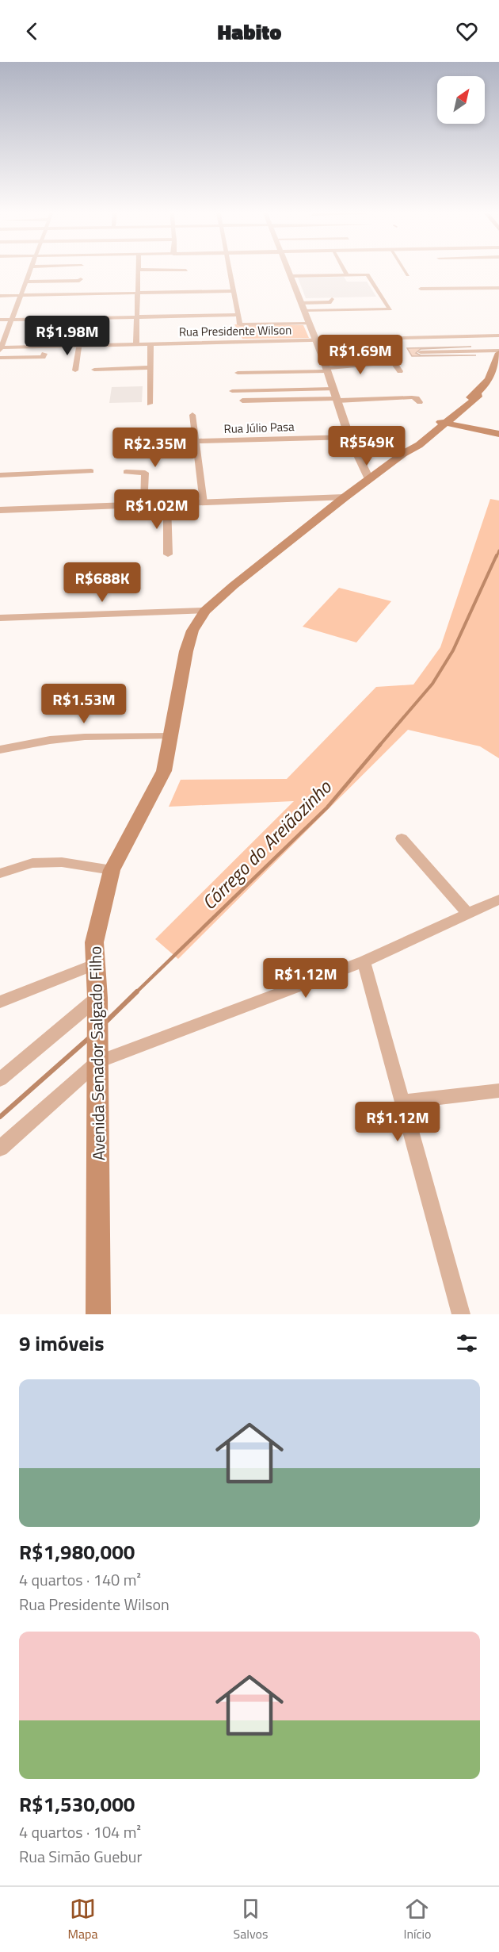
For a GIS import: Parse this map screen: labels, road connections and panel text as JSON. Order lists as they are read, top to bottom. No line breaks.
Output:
{"streets":{"main road":["Avenida Senador Salgado Filho"],"street":["Rua Presidente Wilson","Rua Júlio Pasa"]},"water":["Córrego do Areiãozinho"],"north":"top right","page":{"header":"Habito","price":["R$1.98M","R$1.69M","R$549K","R$2.35M","R$1.02M","R$688K","R$1.53M","R$1.12M","R$1.12M"],"heading":"9 imóveis","list":[{"name":"R$1,980,000","note":"4 quartos · 140 m² · Rua Presidente Wilson"},{"name":"R$1,530,000","note":"4 quartos · 104 m² · Rua Simão Guebur"}],"tabs":["Mapa","Salvos","Início"]}}
